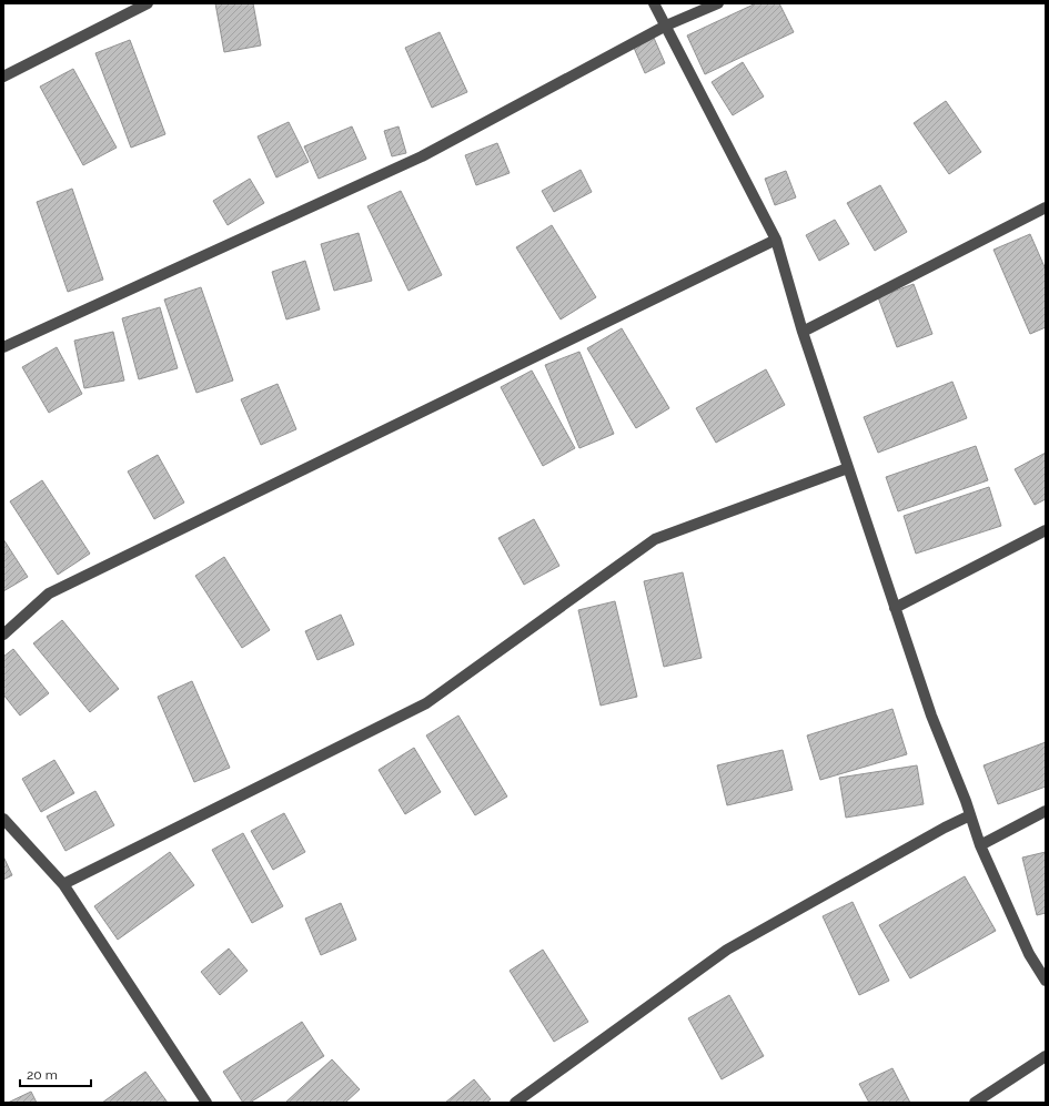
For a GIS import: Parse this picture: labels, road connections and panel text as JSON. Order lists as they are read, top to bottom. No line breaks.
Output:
{"scale_bar":"20 m"}
